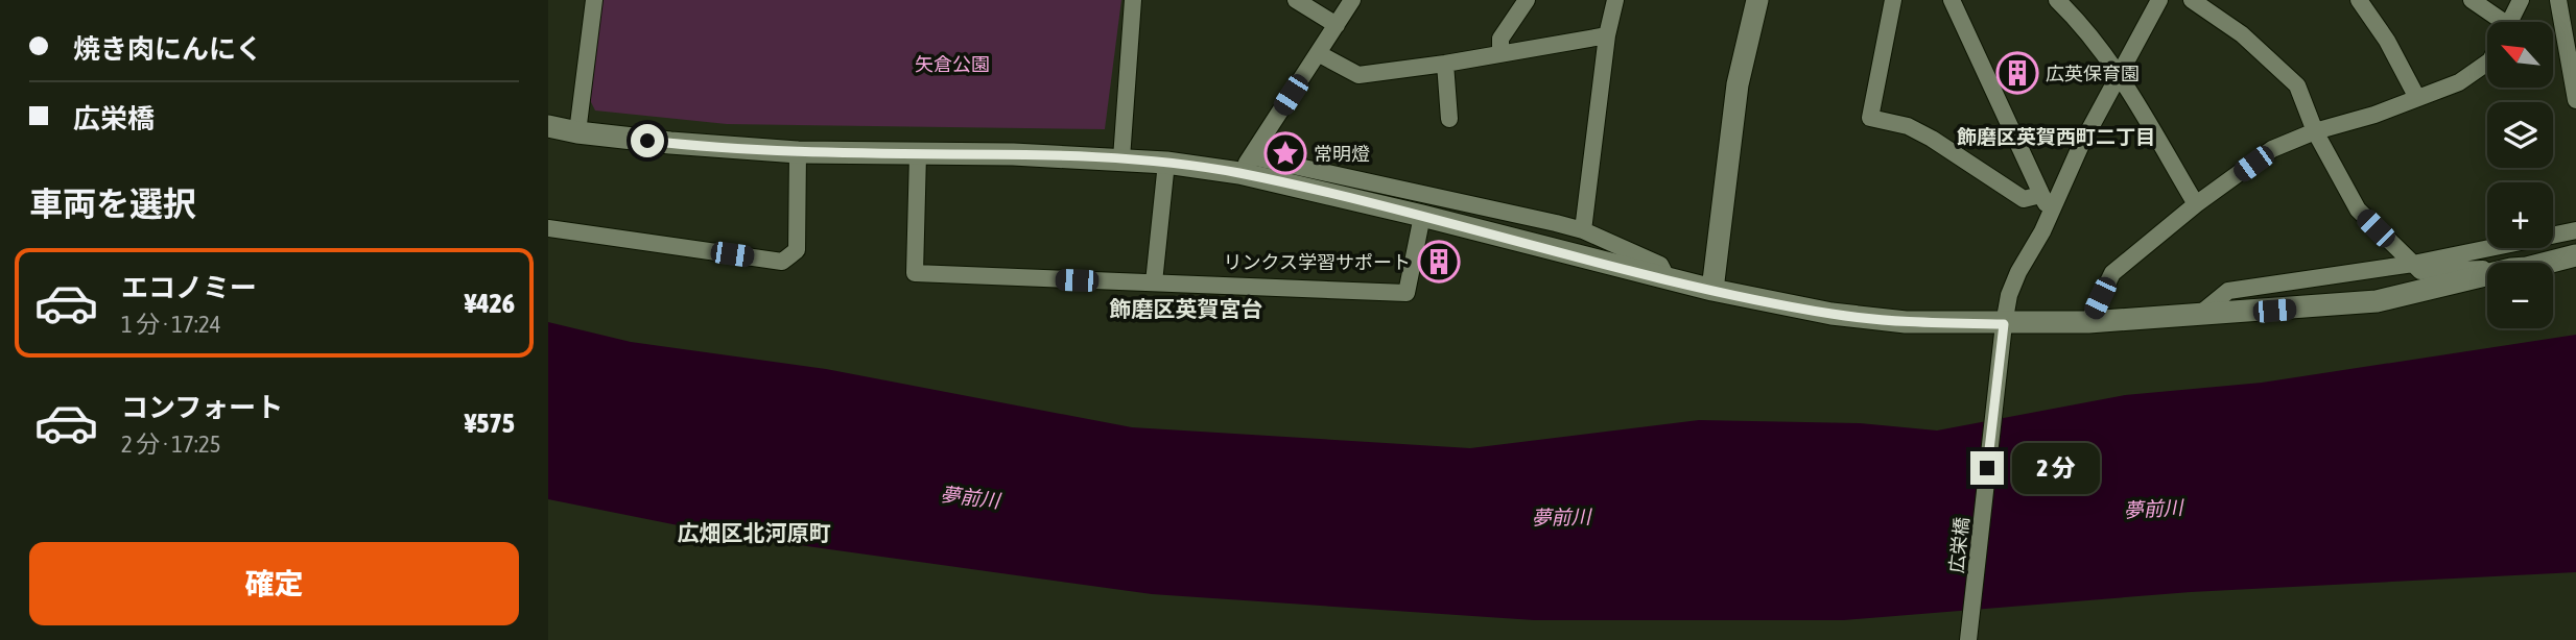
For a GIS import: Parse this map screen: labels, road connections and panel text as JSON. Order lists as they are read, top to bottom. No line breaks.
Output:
{"streets":{"street":["広栄橋"]},"districts":["飾磨区英賀西町二丁目","飾磨区英賀宮台","広畑区北河原町"],"water":["夢前川"],"parks":["矢倉公園"],"places":{"building":["広英保育園","リンクス学習サポート"],"place":["常明燈"]},"north":"top left","page":{"banner":["焼き肉にんにく","広栄橋"],"map_buttons":["+","−"],"heading":"車両を選択","list":[{"name":"エコノミー","note":"1 分 · 17:24","value":"¥426"},{"name":"コンフォート","note":"2 分 · 17:25","value":"¥575"}],"bubble":"2 分","buttons":"確定"}}
